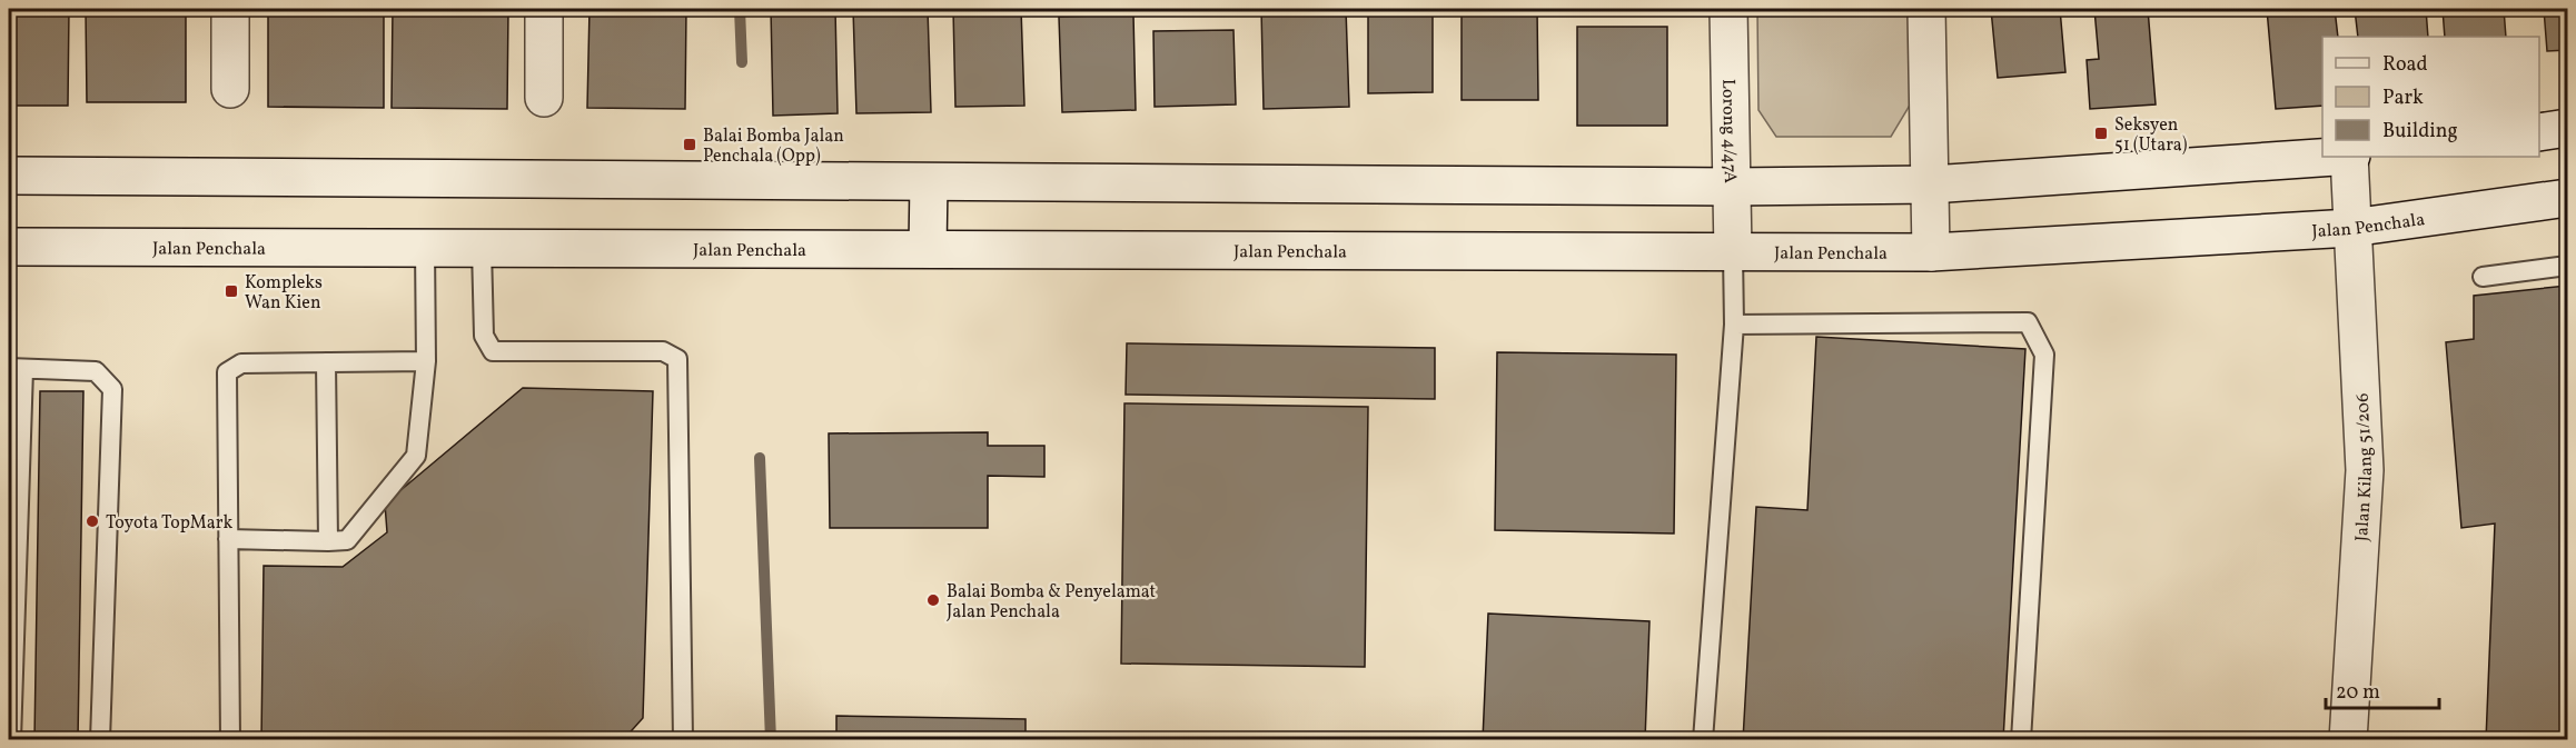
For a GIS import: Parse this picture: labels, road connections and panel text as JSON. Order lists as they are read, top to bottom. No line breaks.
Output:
{"streets":{"main road":["Lorong 4/47A","Jalan Penchala","Jalan Kilang 51/206"]},"crossings":[["Lorong 4/47A","Jalan Penchala"],["Jalan Penchala","Jalan Kilang 51/206"]],"places":{"transit":["Seksyen 51 (Utara)","Balai Bomba Jalan Penchala (Opp)","Kompleks Wan Kien"],"other":["Toyota TopMark","Balai Bomba & Penyelamat Jalan Penchala"]},"legend":["Road","Park","Building"],"scale_bar":"20 m"}
